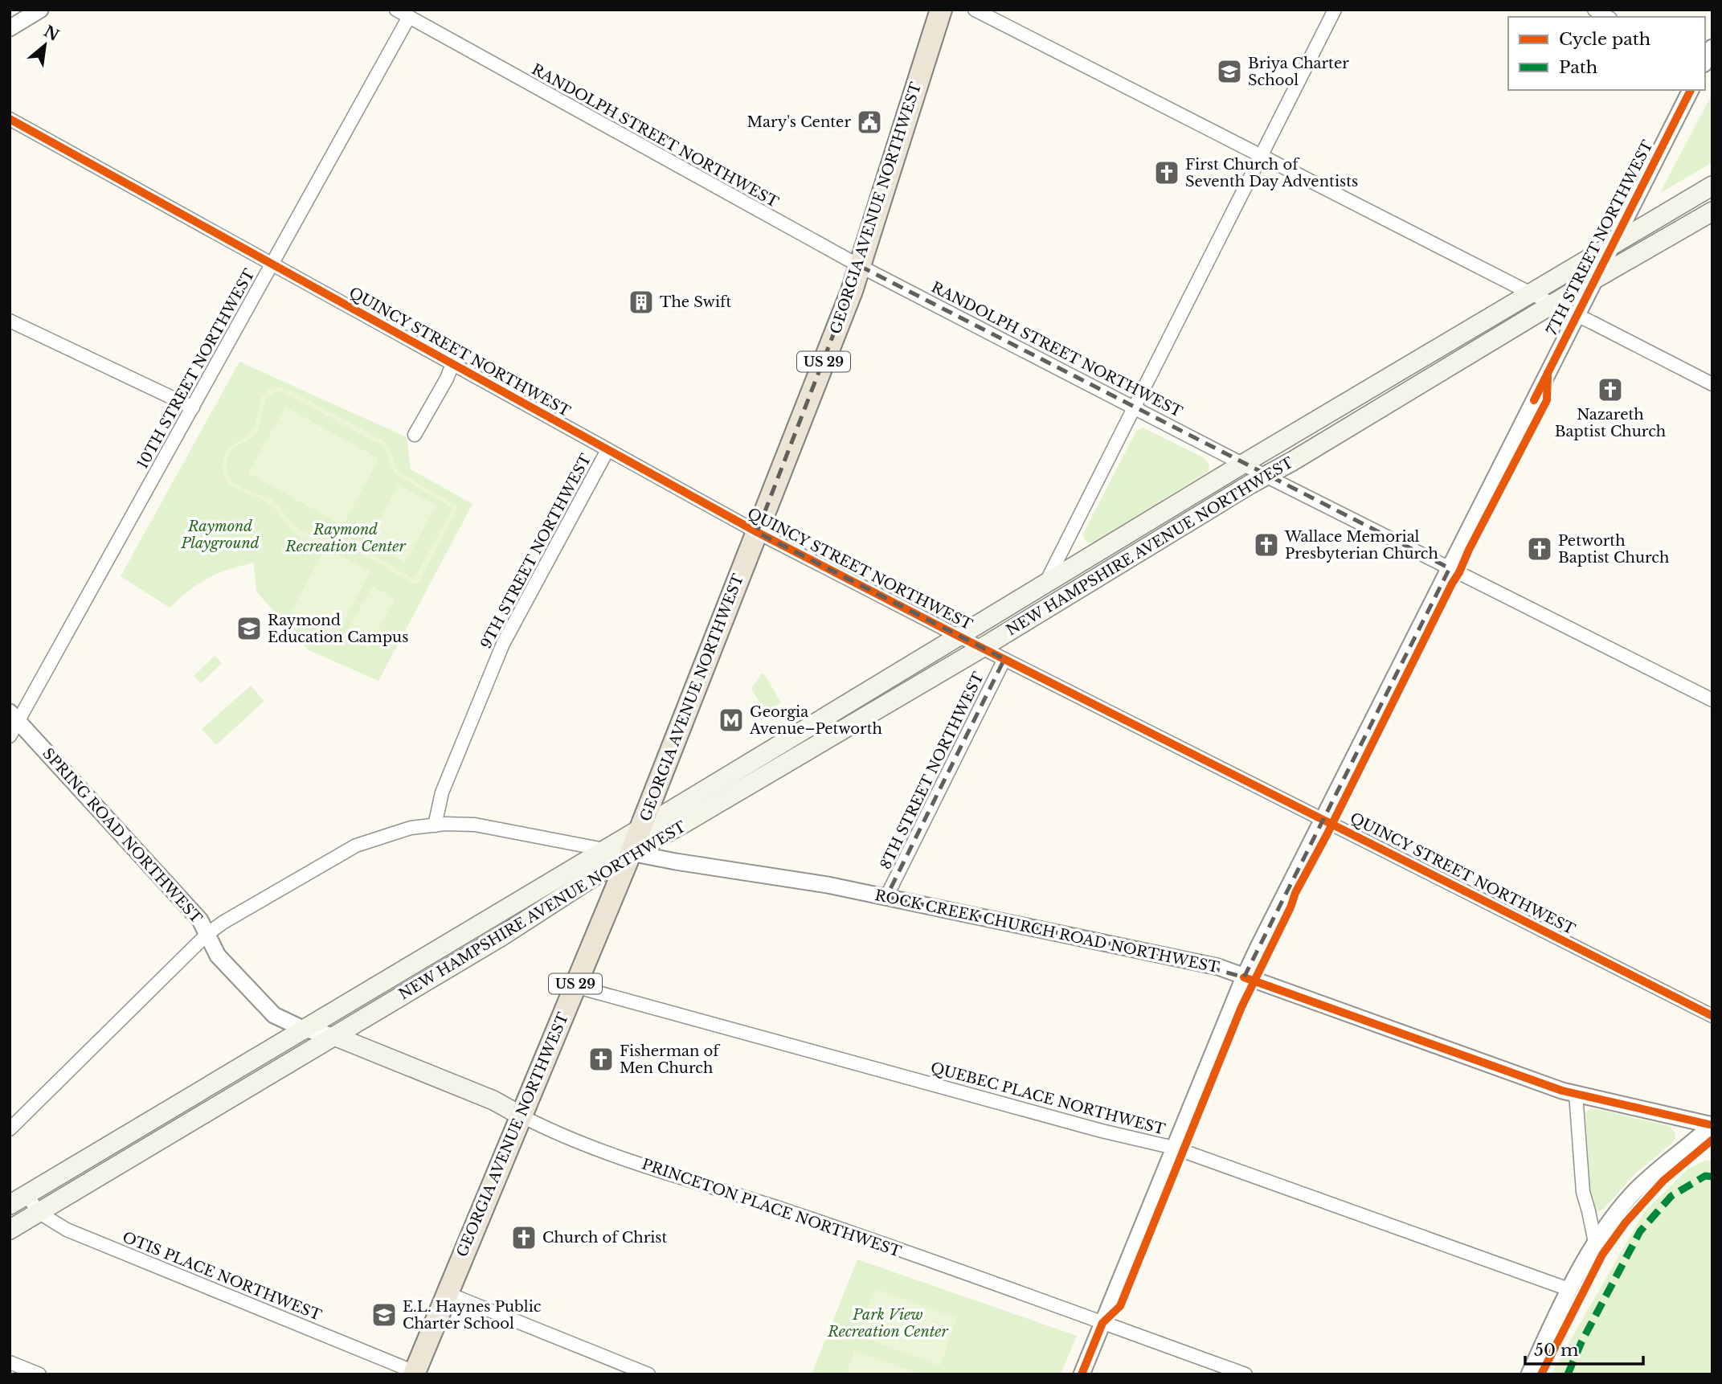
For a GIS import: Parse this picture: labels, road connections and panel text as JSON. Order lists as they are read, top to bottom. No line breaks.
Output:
{"streets":{"highway":["GEORGIA AVENUE NORTHWEST","US 29"],"main road":["NEW HAMPSHIRE AVENUE NORTHWEST","PRINCETON PLACE NORTHWEST"],"street":["RANDOLPH STREET NORTHWEST","7TH STREET NORTHWEST","QUINCY STREET NORTHWEST","10TH STREET NORTHWEST","9TH STREET NORTHWEST","8TH STREET NORTHWEST","SPRING ROAD NORTHWEST","ROCK CREEK CHURCH ROAD NORTHWEST","QUEBEC PLACE NORTHWEST","OTIS PLACE NORTHWEST"]},"crossings":[["RANDOLPH STREET NORTHWEST","GEORGIA AVENUE NORTHWEST"],["RANDOLPH STREET NORTHWEST","7TH STREET NORTHWEST"],["RANDOLPH STREET NORTHWEST","10TH STREET NORTHWEST"],["RANDOLPH STREET NORTHWEST","NEW HAMPSHIRE AVENUE NORTHWEST"],["GEORGIA AVENUE NORTHWEST","QUINCY STREET NORTHWEST"],["GEORGIA AVENUE NORTHWEST","NEW HAMPSHIRE AVENUE NORTHWEST"],["GEORGIA AVENUE NORTHWEST","ROCK CREEK CHURCH ROAD NORTHWEST"],["GEORGIA AVENUE NORTHWEST","QUEBEC PLACE NORTHWEST"],["GEORGIA AVENUE NORTHWEST","PRINCETON PLACE NORTHWEST"],["GEORGIA AVENUE NORTHWEST","OTIS PLACE NORTHWEST"],["7TH STREET NORTHWEST","QUINCY STREET NORTHWEST"],["7TH STREET NORTHWEST","NEW HAMPSHIRE AVENUE NORTHWEST"],["7TH STREET NORTHWEST","ROCK CREEK CHURCH ROAD NORTHWEST"],["7TH STREET NORTHWEST","QUEBEC PLACE NORTHWEST"],["7TH STREET NORTHWEST","PRINCETON PLACE NORTHWEST"],["QUINCY STREET NORTHWEST","10TH STREET NORTHWEST"],["QUINCY STREET NORTHWEST","NEW HAMPSHIRE AVENUE NORTHWEST"],["QUINCY STREET NORTHWEST","9TH STREET NORTHWEST"],["QUINCY STREET NORTHWEST","8TH STREET NORTHWEST"],["10TH STREET NORTHWEST","SPRING ROAD NORTHWEST"],["NEW HAMPSHIRE AVENUE NORTHWEST","SPRING ROAD NORTHWEST"],["NEW HAMPSHIRE AVENUE NORTHWEST","ROCK CREEK CHURCH ROAD NORTHWEST"],["NEW HAMPSHIRE AVENUE NORTHWEST","PRINCETON PLACE NORTHWEST"],["NEW HAMPSHIRE AVENUE NORTHWEST","OTIS PLACE NORTHWEST"],["8TH STREET NORTHWEST","ROCK CREEK CHURCH ROAD NORTHWEST"],["SPRING ROAD NORTHWEST","PRINCETON PLACE NORTHWEST"]],"parks":["Raymond Playground","Raymond Recreation Center","Park View Recreation Center"],"places":{"school or university":["Briya Charter School","Raymond Education Campus","E.L. Haynes Public Charter School"],"public building":["Mary's Center"],"church":["First Church of Seventh Day Adventists","Nazareth Baptist Church","Wallace Memorial Presbyterian Church","Petworth Baptist Church","Fisherman of Men Church","Church of Christ"],"building":["The Swift"],"metro station":["Georgia Avenue–Petworth"]},"legend":["Cycle path","Path"],"scale_bar":"50 m","north":"top right"}
